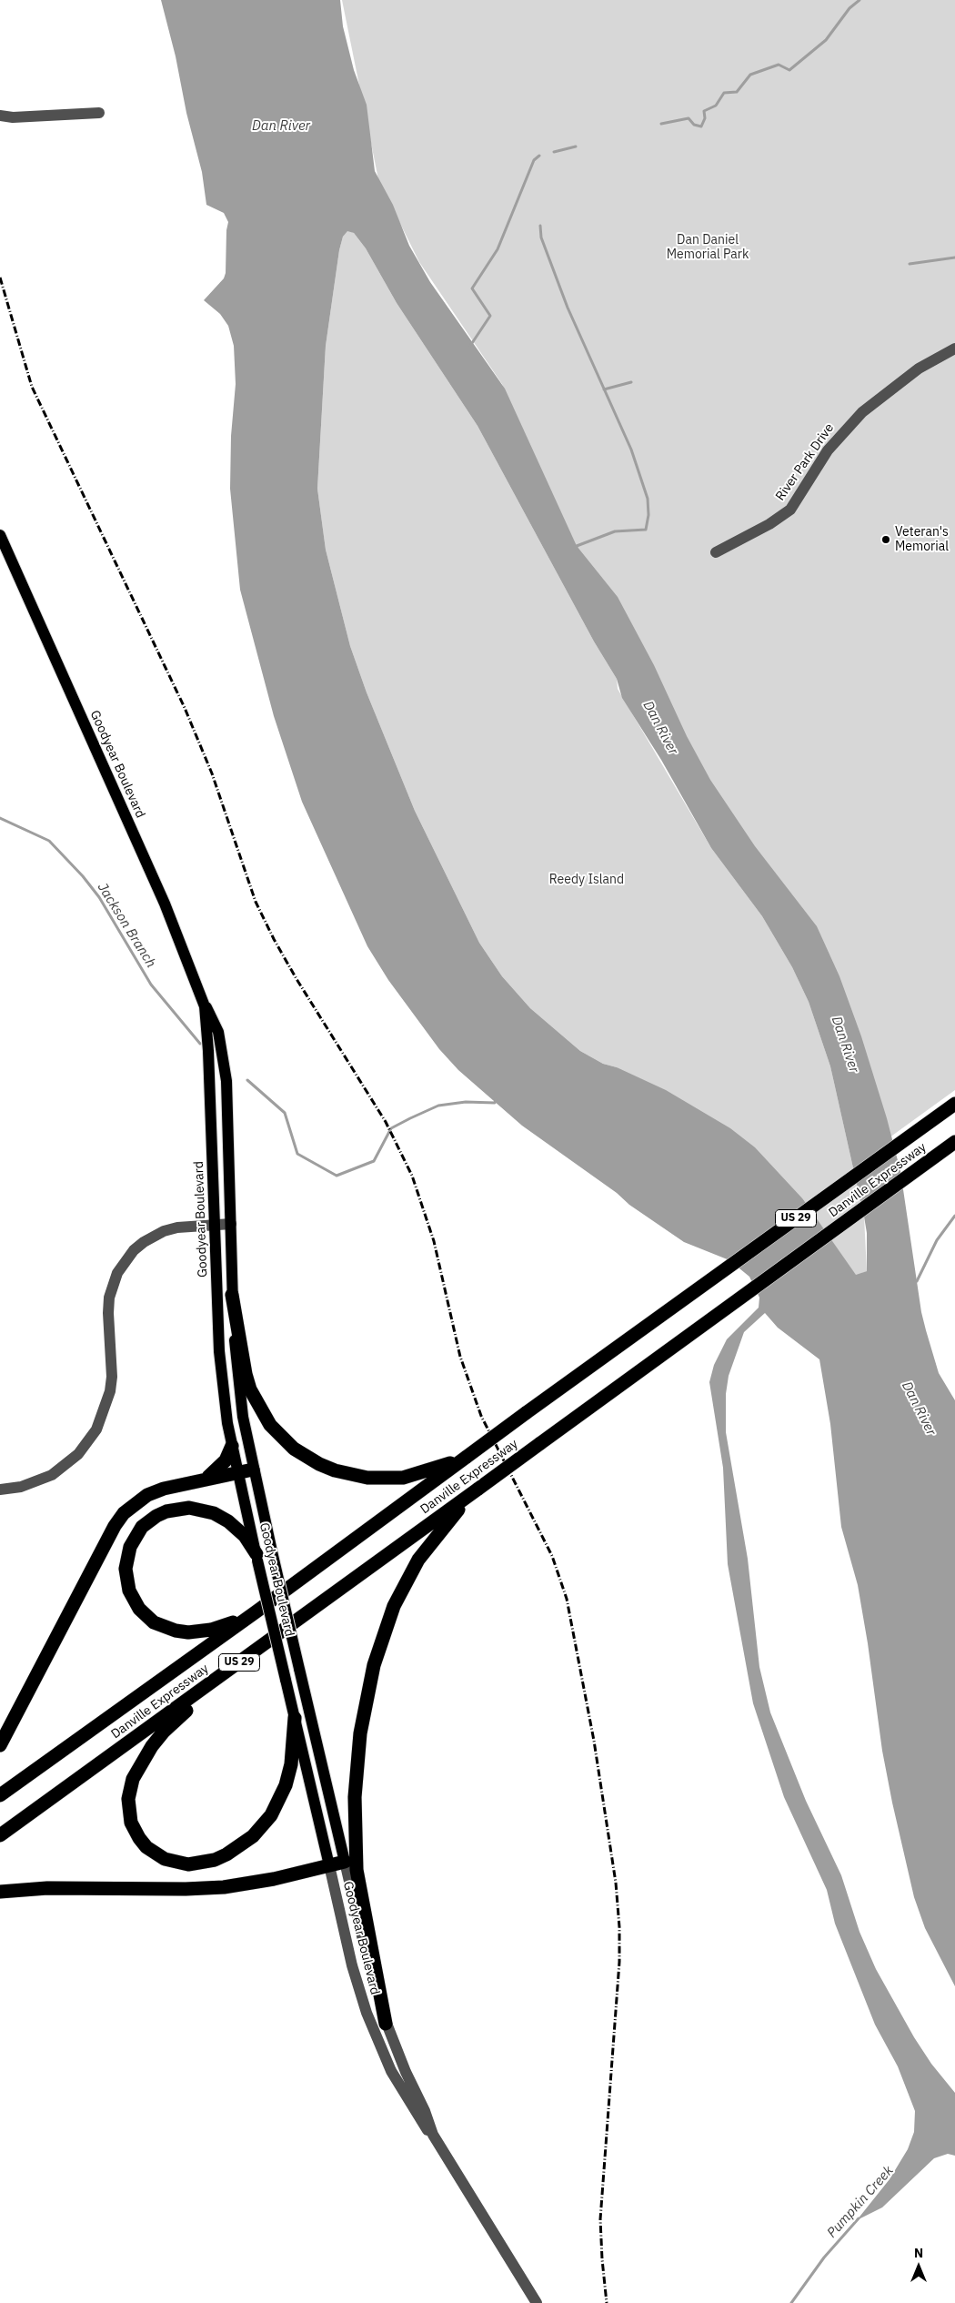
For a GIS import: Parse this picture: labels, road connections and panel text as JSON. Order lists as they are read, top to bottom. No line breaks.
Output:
{"streets":{"highway":["Danville Expressway","US 29"],"main road":["Goodyear Boulevard"],"street":["River Park Drive"]},"water":["Dan River","Jackson Branch","Pumpkin Creek"],"parks":["Dan Daniel Memorial Park","Reedy Island"],"places":["Veteran's Memorial"],"north":"top"}
